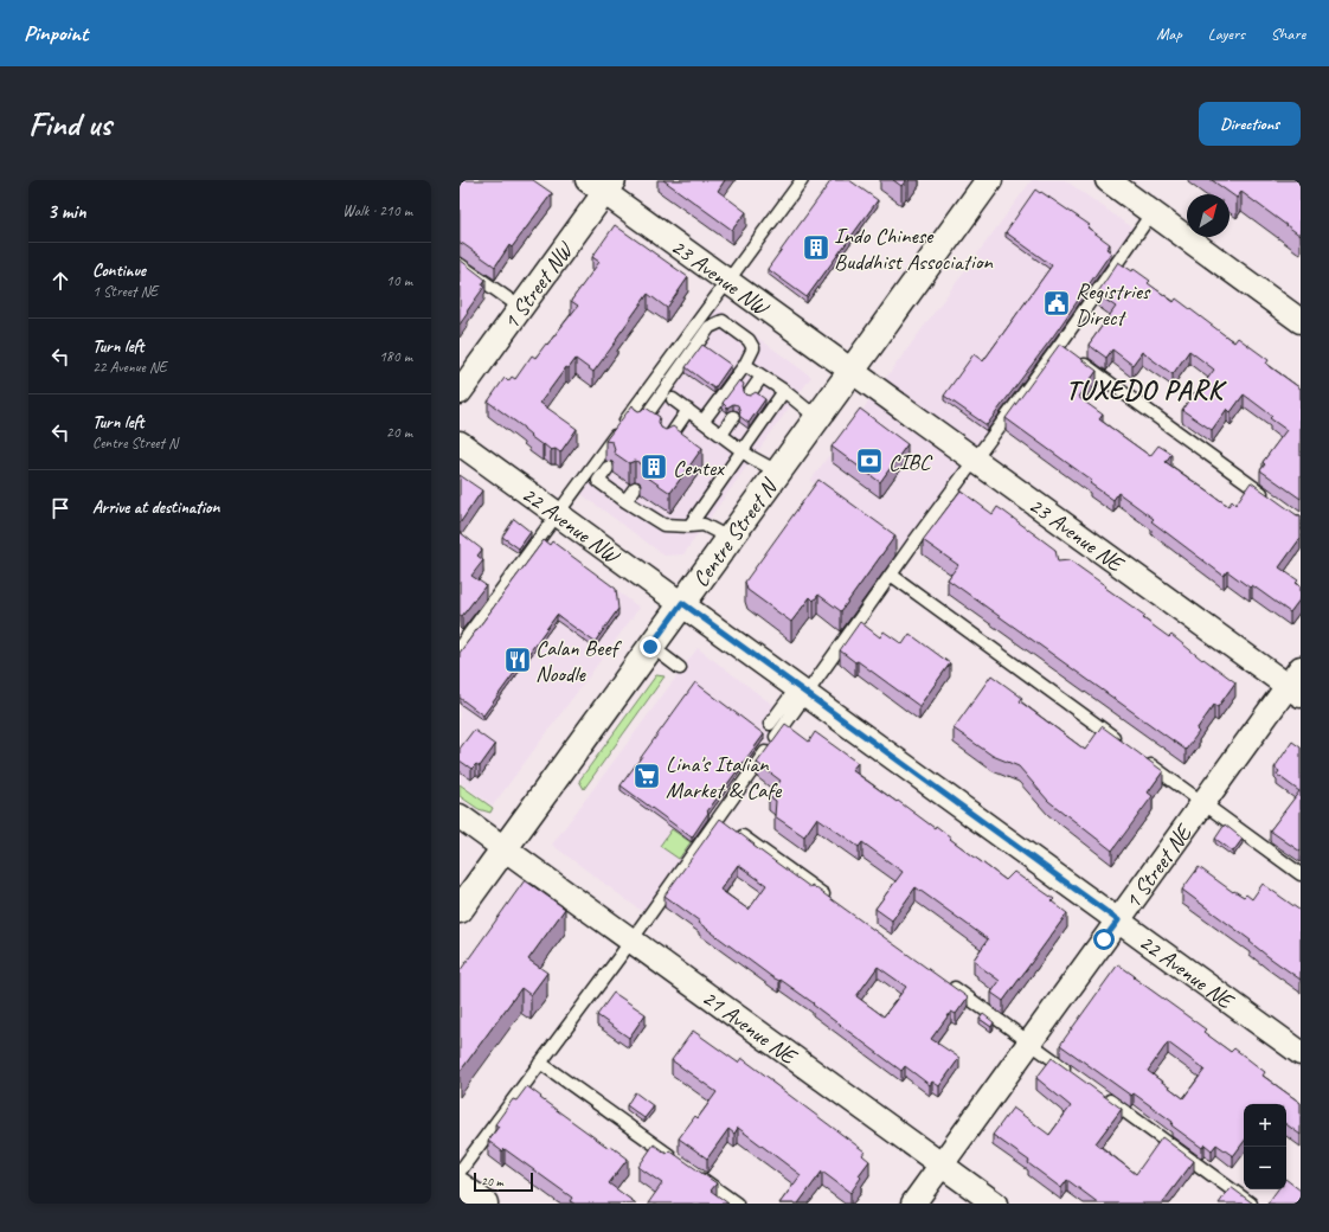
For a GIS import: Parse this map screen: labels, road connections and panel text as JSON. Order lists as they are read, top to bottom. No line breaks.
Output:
{"streets":{"main road":["Centre Street N"],"street":["23 Avenue NW","1 Street NW","22 Avenue NW","23 Avenue NE","1 Street NE","22 Avenue NE","21 Avenue NE"]},"crossings":[["23 Avenue NW","1 Street NW"],["23 Avenue NW","Centre Street N"],["23 Avenue NW","23 Avenue NE"],["22 Avenue NW","Centre Street N"],["22 Avenue NW","22 Avenue NE"],["Centre Street N","23 Avenue NE"],["Centre Street N","22 Avenue NE"],["Centre Street N","21 Avenue NE"],["23 Avenue NE","1 Street NE"],["1 Street NE","22 Avenue NE"],["1 Street NE","21 Avenue NE"]],"districts":["TUXEDO PARK"],"places":{"building":["Indo Chinese Buddhist Association","Centex"],"public building":["Registries Direct"],"bank":["CIBC"],"restaurant":["Calan Beef Noodle"],"supermarket":["Lina's Italian Market & Cafe"]},"scale_bar":"20 m","north":"top right","page":{"header":"Pinpoint","nav":["Map","Layers","Share"],"buttons":"Directions","title":"Find us","heading":["3 min","Walk · 210 m"],"list":[["Continue","1 Street NE","10 m"],["Turn left","22 Avenue NE","180 m"],["Turn left","Centre Street N","20 m"],"Arrive at destination"],"map_buttons":["+","−"],"scale":"20 m"}}
